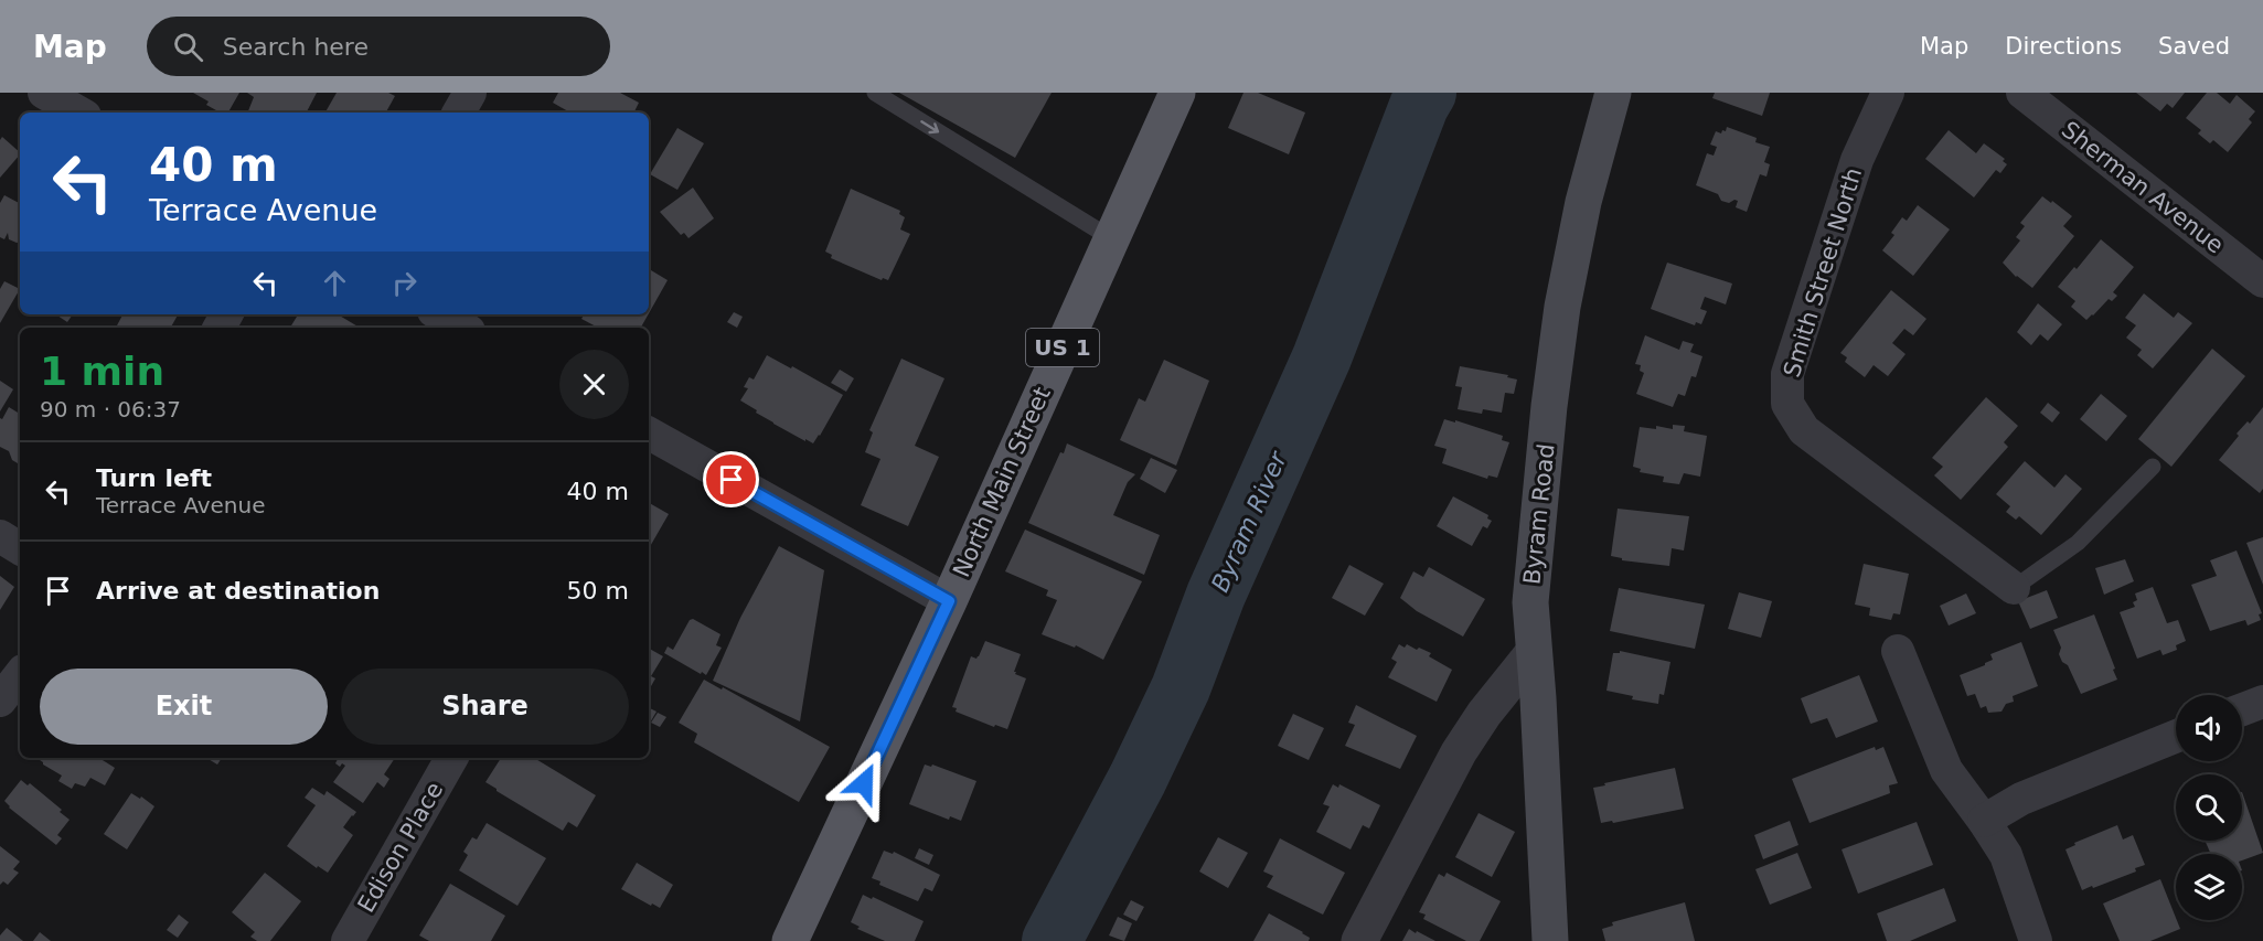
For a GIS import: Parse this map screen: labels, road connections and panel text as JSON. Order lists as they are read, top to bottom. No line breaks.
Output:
{"streets":{"main road":["US 1","North Main Street","Byram Road"],"street":["Sherman Avenue","Smith Street North","Edison Place"]},"water":["Byram River"],"page":{"header":"Map","search":"Search here","nav":["Map","Directions","Saved"],"turn":["40 m","Terrace Avenue"],"heading":["1 min","90 m · 06:37"],"list":[{"name":"Turn left","note":"Terrace Avenue","value":"40 m"},{"name":"Arrive at destination","value":"50 m"}],"buttons":["Exit","Share"]}}
